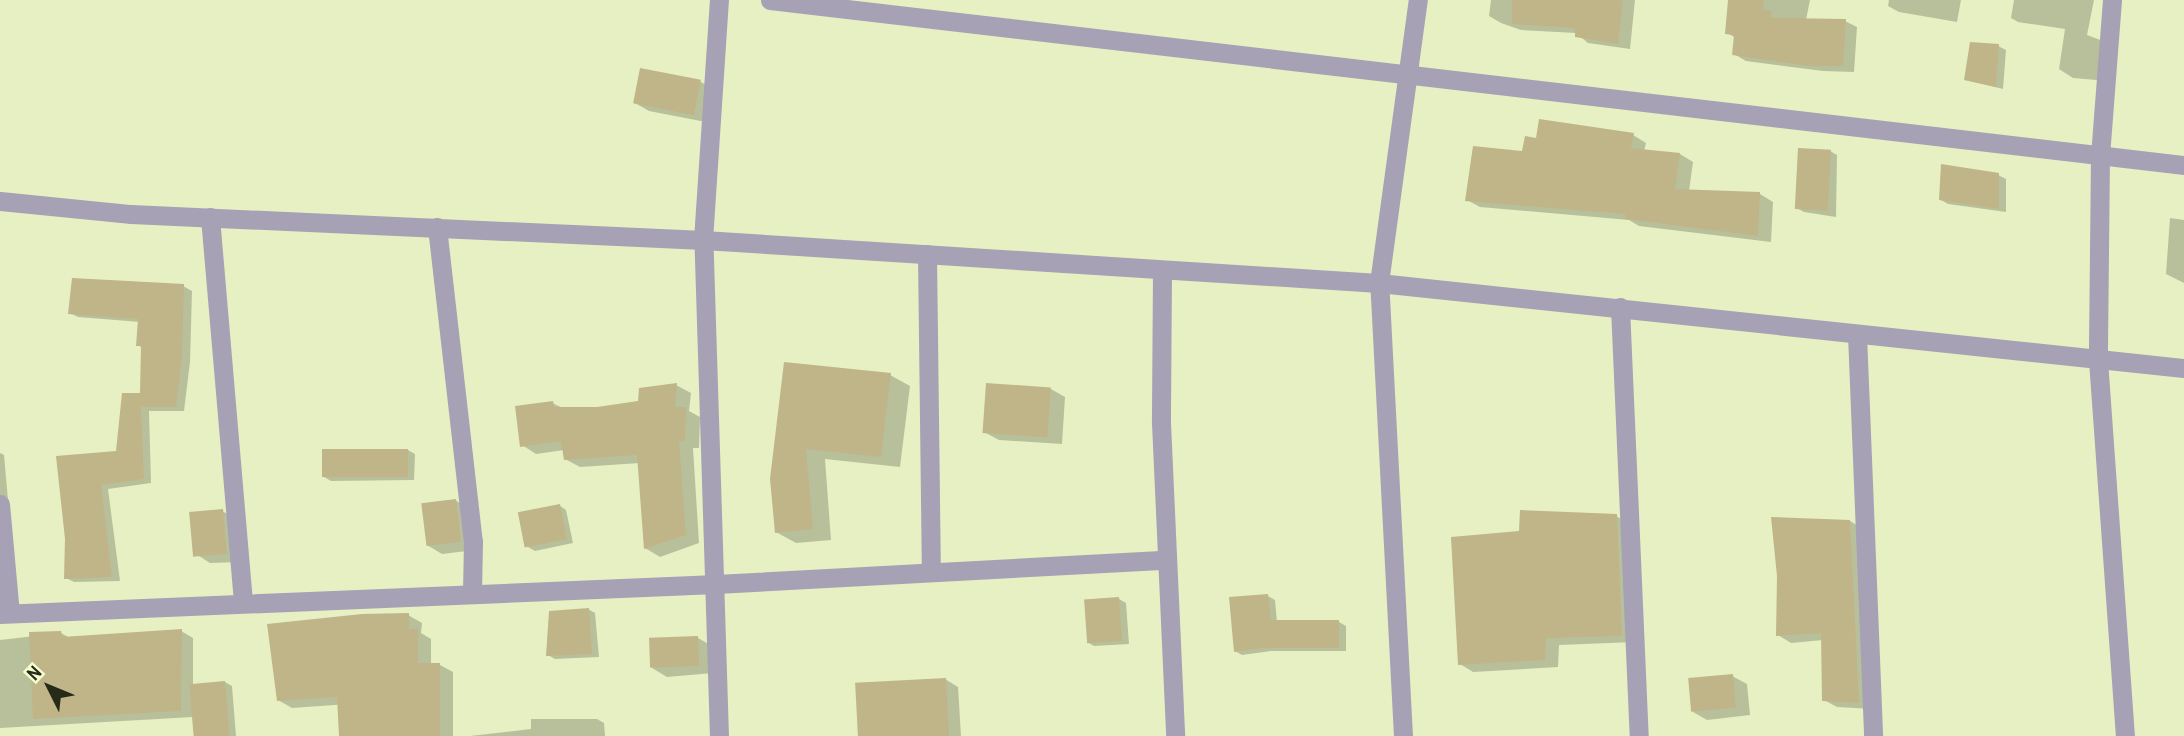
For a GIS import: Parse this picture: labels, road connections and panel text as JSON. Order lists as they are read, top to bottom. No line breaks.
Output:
{"north":"top left"}
